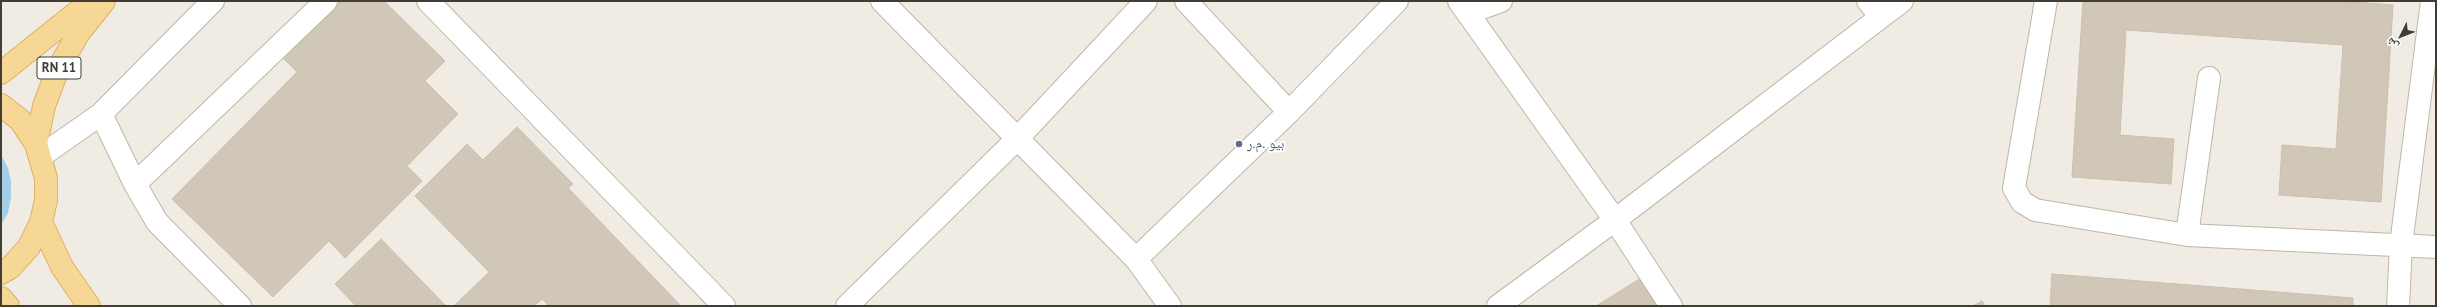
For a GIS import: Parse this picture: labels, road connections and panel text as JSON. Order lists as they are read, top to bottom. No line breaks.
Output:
{"streets":{"main road":["RN 11"]},"places":["بيو .م.ر"],"north":"bottom left"}
